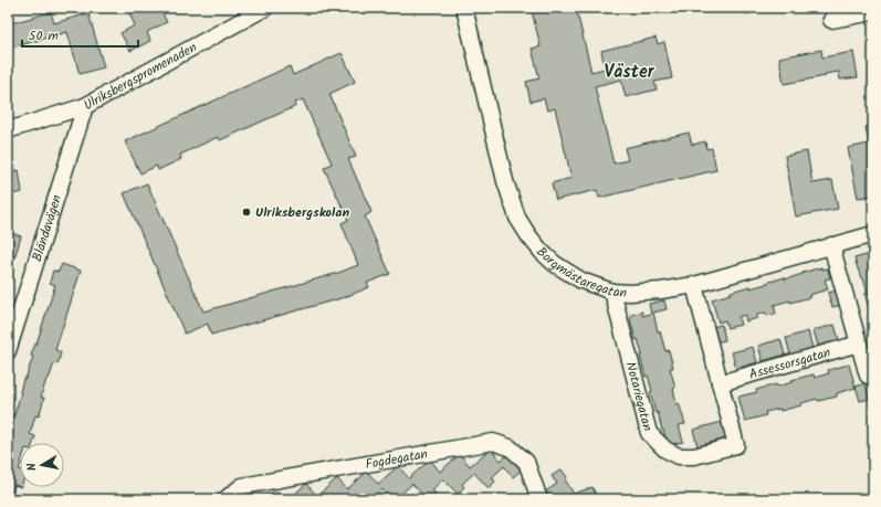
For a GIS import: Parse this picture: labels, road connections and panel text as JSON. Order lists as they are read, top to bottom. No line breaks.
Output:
{"streets":{"street":["Ulriksbergspromenaden","Bländavägen","Borgmästaregatan","Assessorsgatan","Notariegatan","Fogdegatan"]},"crossings":[["Ulriksbergspromenaden","Bländavägen"],["Borgmästaregatan","Notariegatan"],["Assessorsgatan","Notariegatan"]],"districts":["Väster"],"places":["Ulriksbergskolan"],"scale_bar":"50 m","north":"left"}
